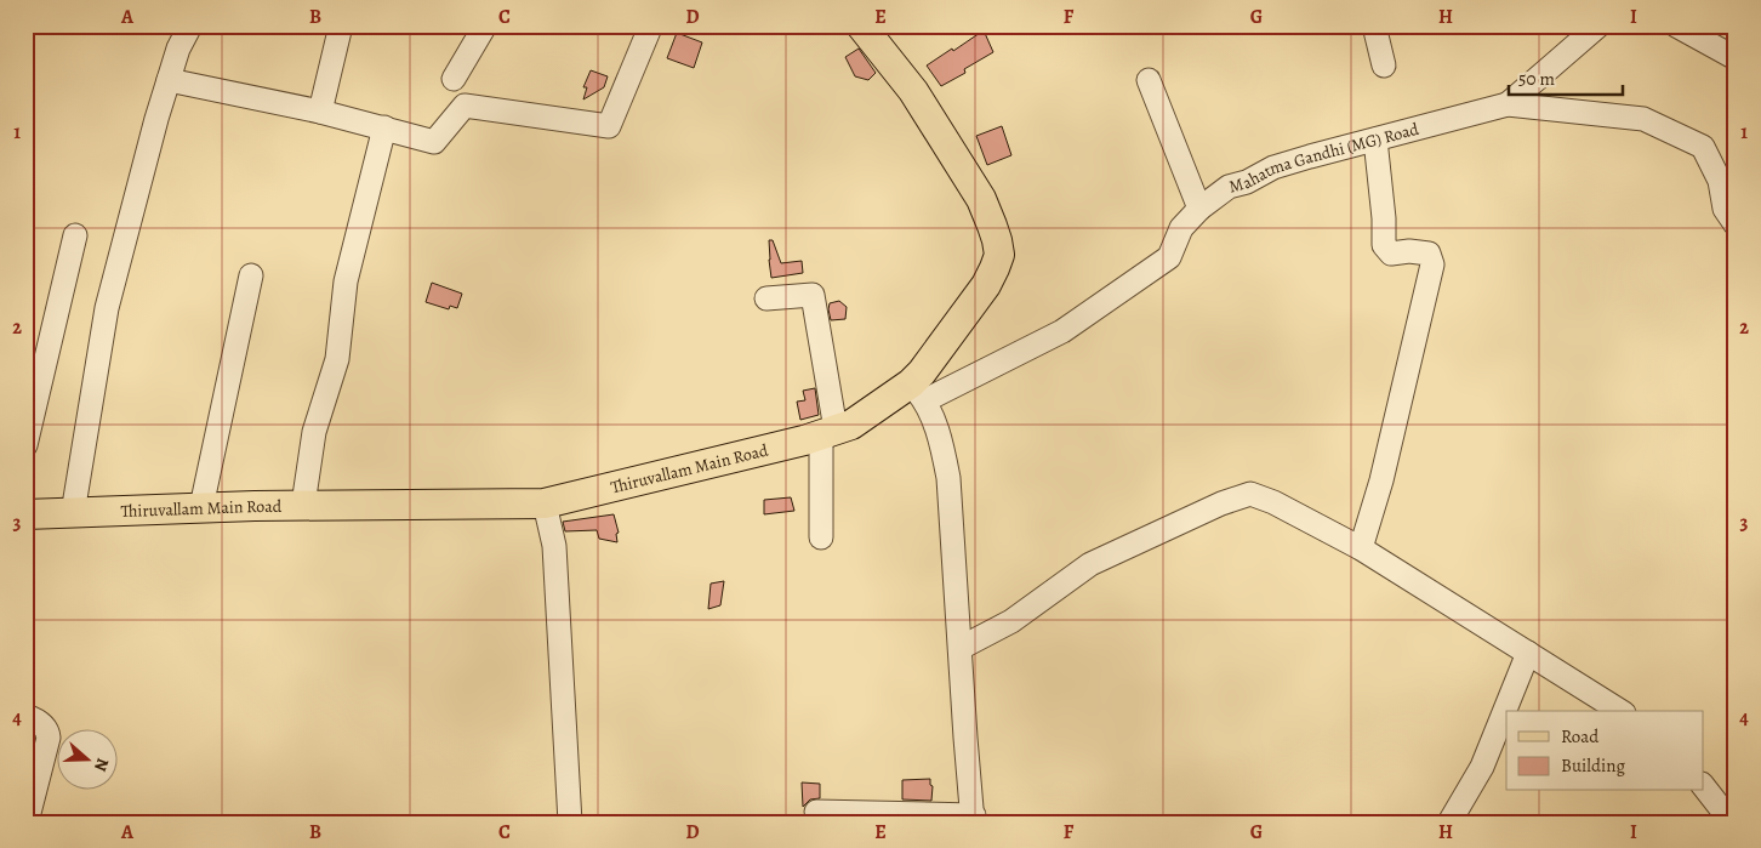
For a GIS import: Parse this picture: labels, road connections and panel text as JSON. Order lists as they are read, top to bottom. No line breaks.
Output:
{"streets":{"main road":["Thiruvallam Main Road"],"street":["Mahatma Gandhi (MG) Road"]},"crossings":[["Mahatma Gandhi (MG) Road","Thiruvallam Main Road"]],"legend":["Road","Building"],"scale_bar":"50 m","north":"right","grid":{"columns":["A","B","C","D","E","F","G","H","I"],"rows":["1","2","3","4"]}}
